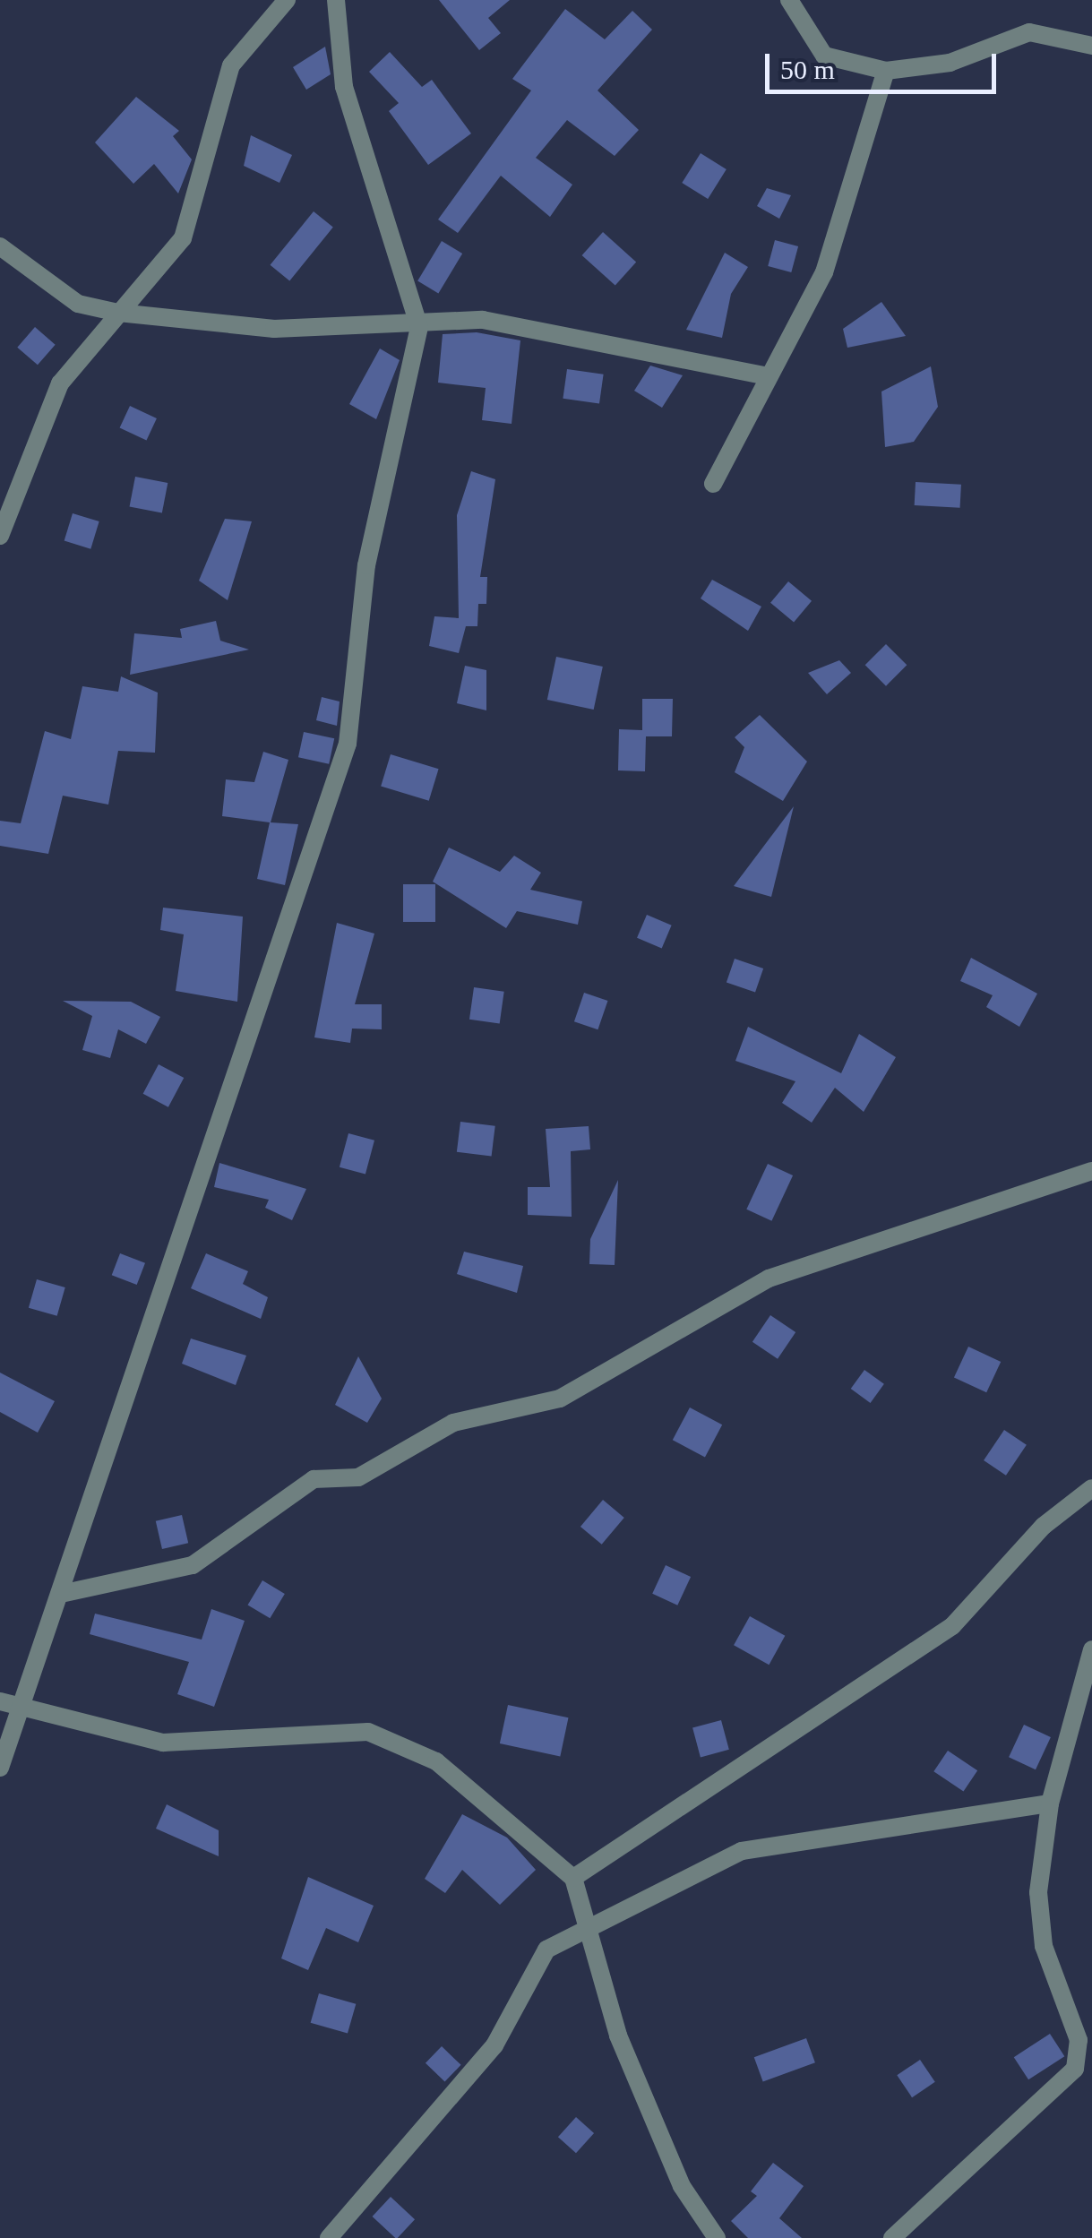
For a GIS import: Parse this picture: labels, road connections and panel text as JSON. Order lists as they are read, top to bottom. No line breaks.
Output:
{"scale_bar":"50 m"}
